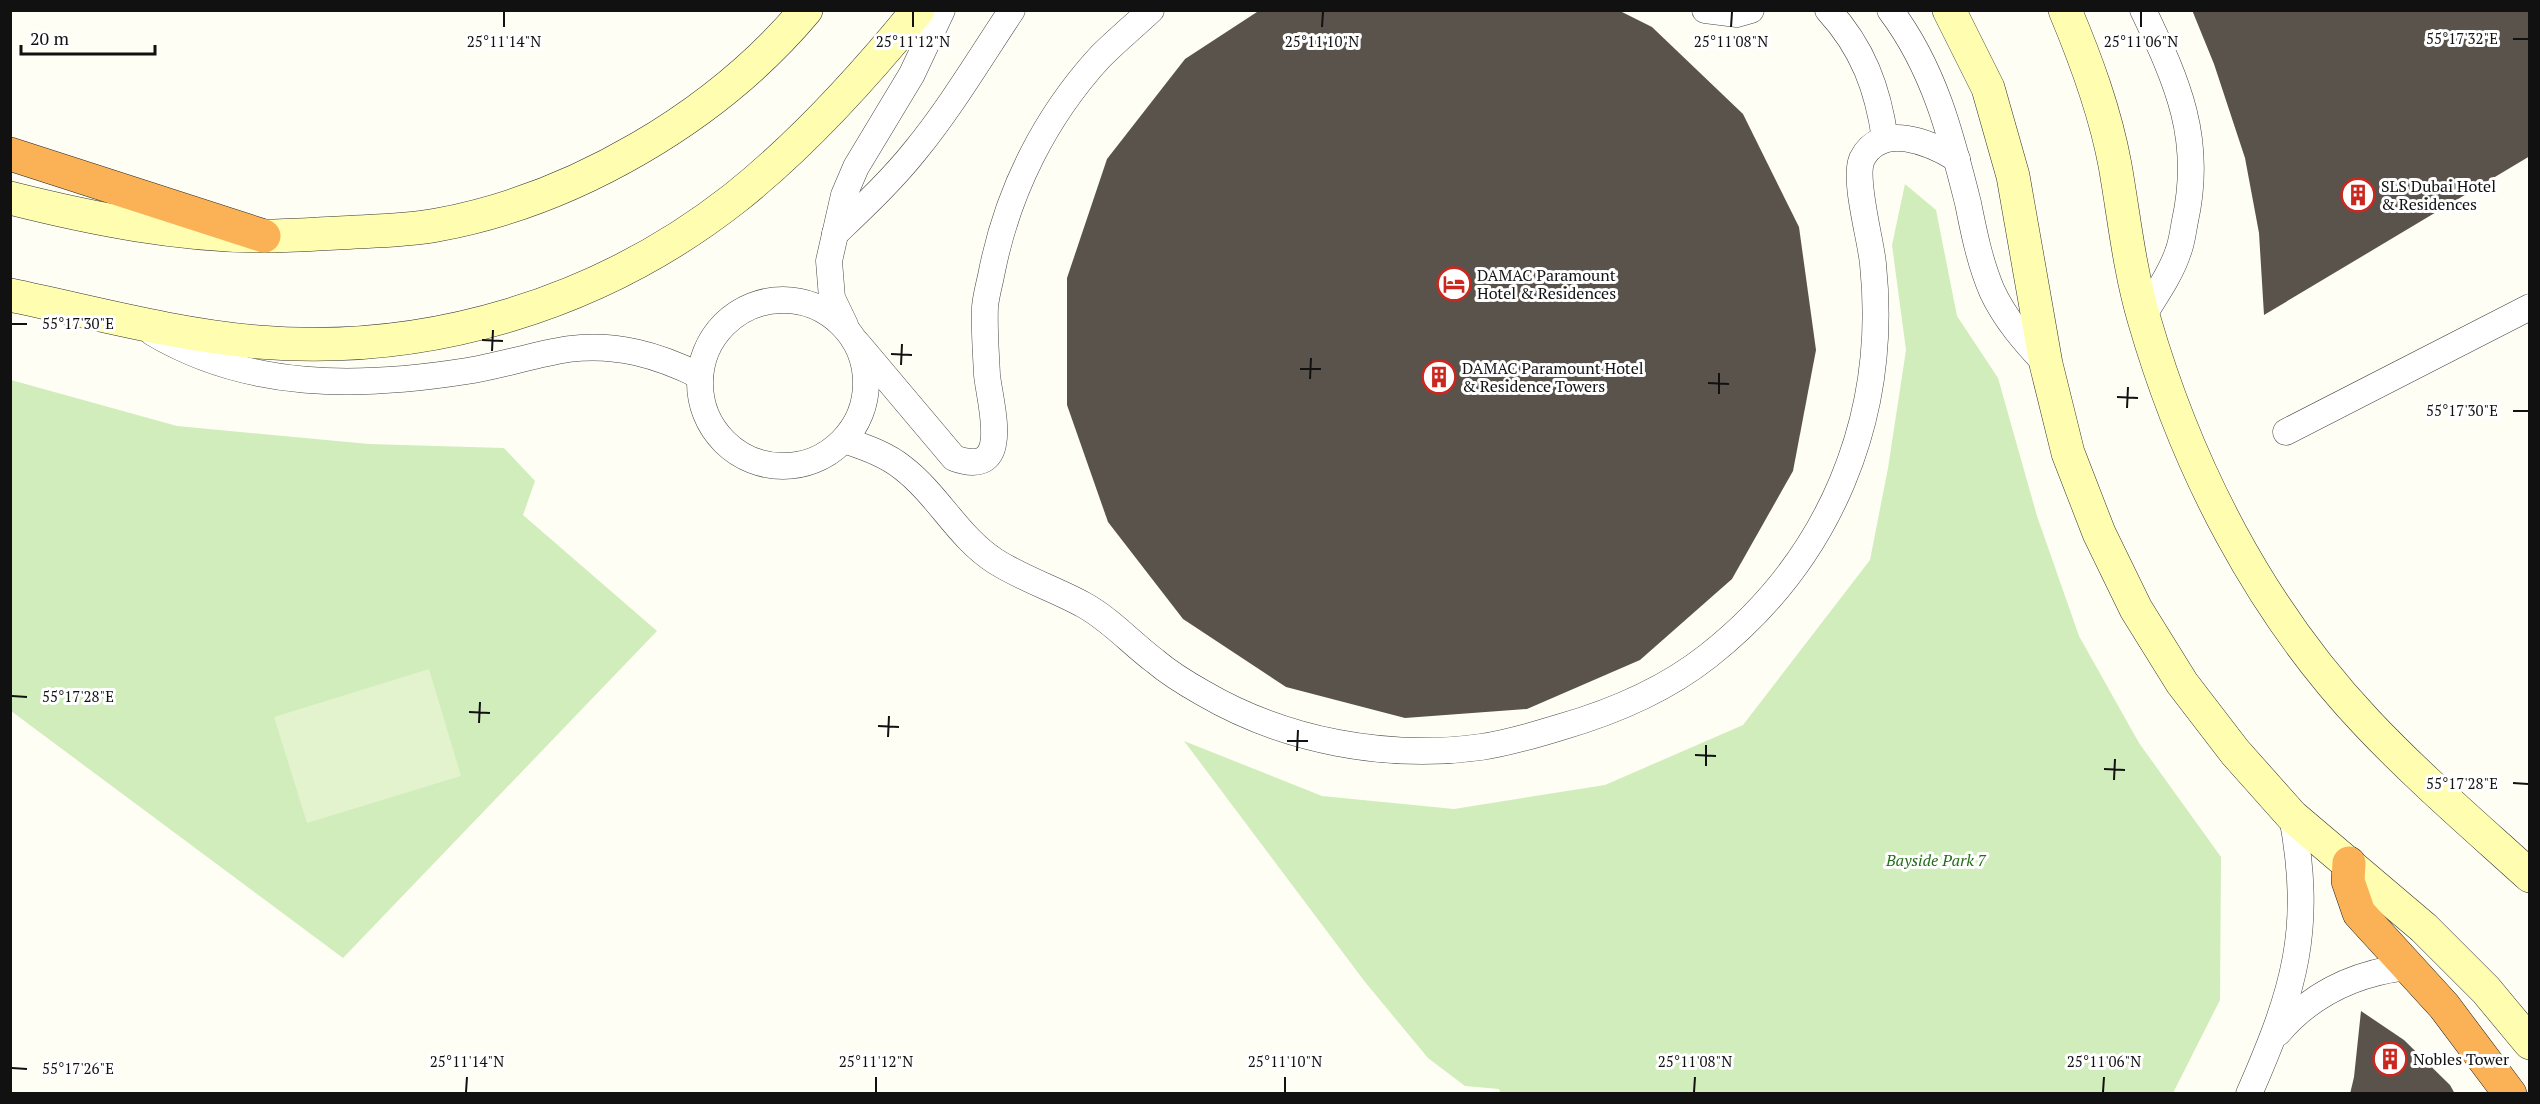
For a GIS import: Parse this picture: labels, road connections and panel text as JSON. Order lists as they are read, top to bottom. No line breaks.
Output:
{"parks":["Bayside Park 7"],"places":{"building":["SLS Dubai Hotel & Residences","DAMAC Paramount Hotel & Residence Towers","Nobles Tower"],"hotel":["DAMAC Paramount Hotel & Residences"]},"scale_bar":"20 m","coordinates":["55°17'32\"E","25°11'14\"N","25°11'12\"N","25°11'10\"N","25°11'08\"N","25°11'06\"N","55°17'30\"E","55°17'28\"E","55°17'26\"E"]}
